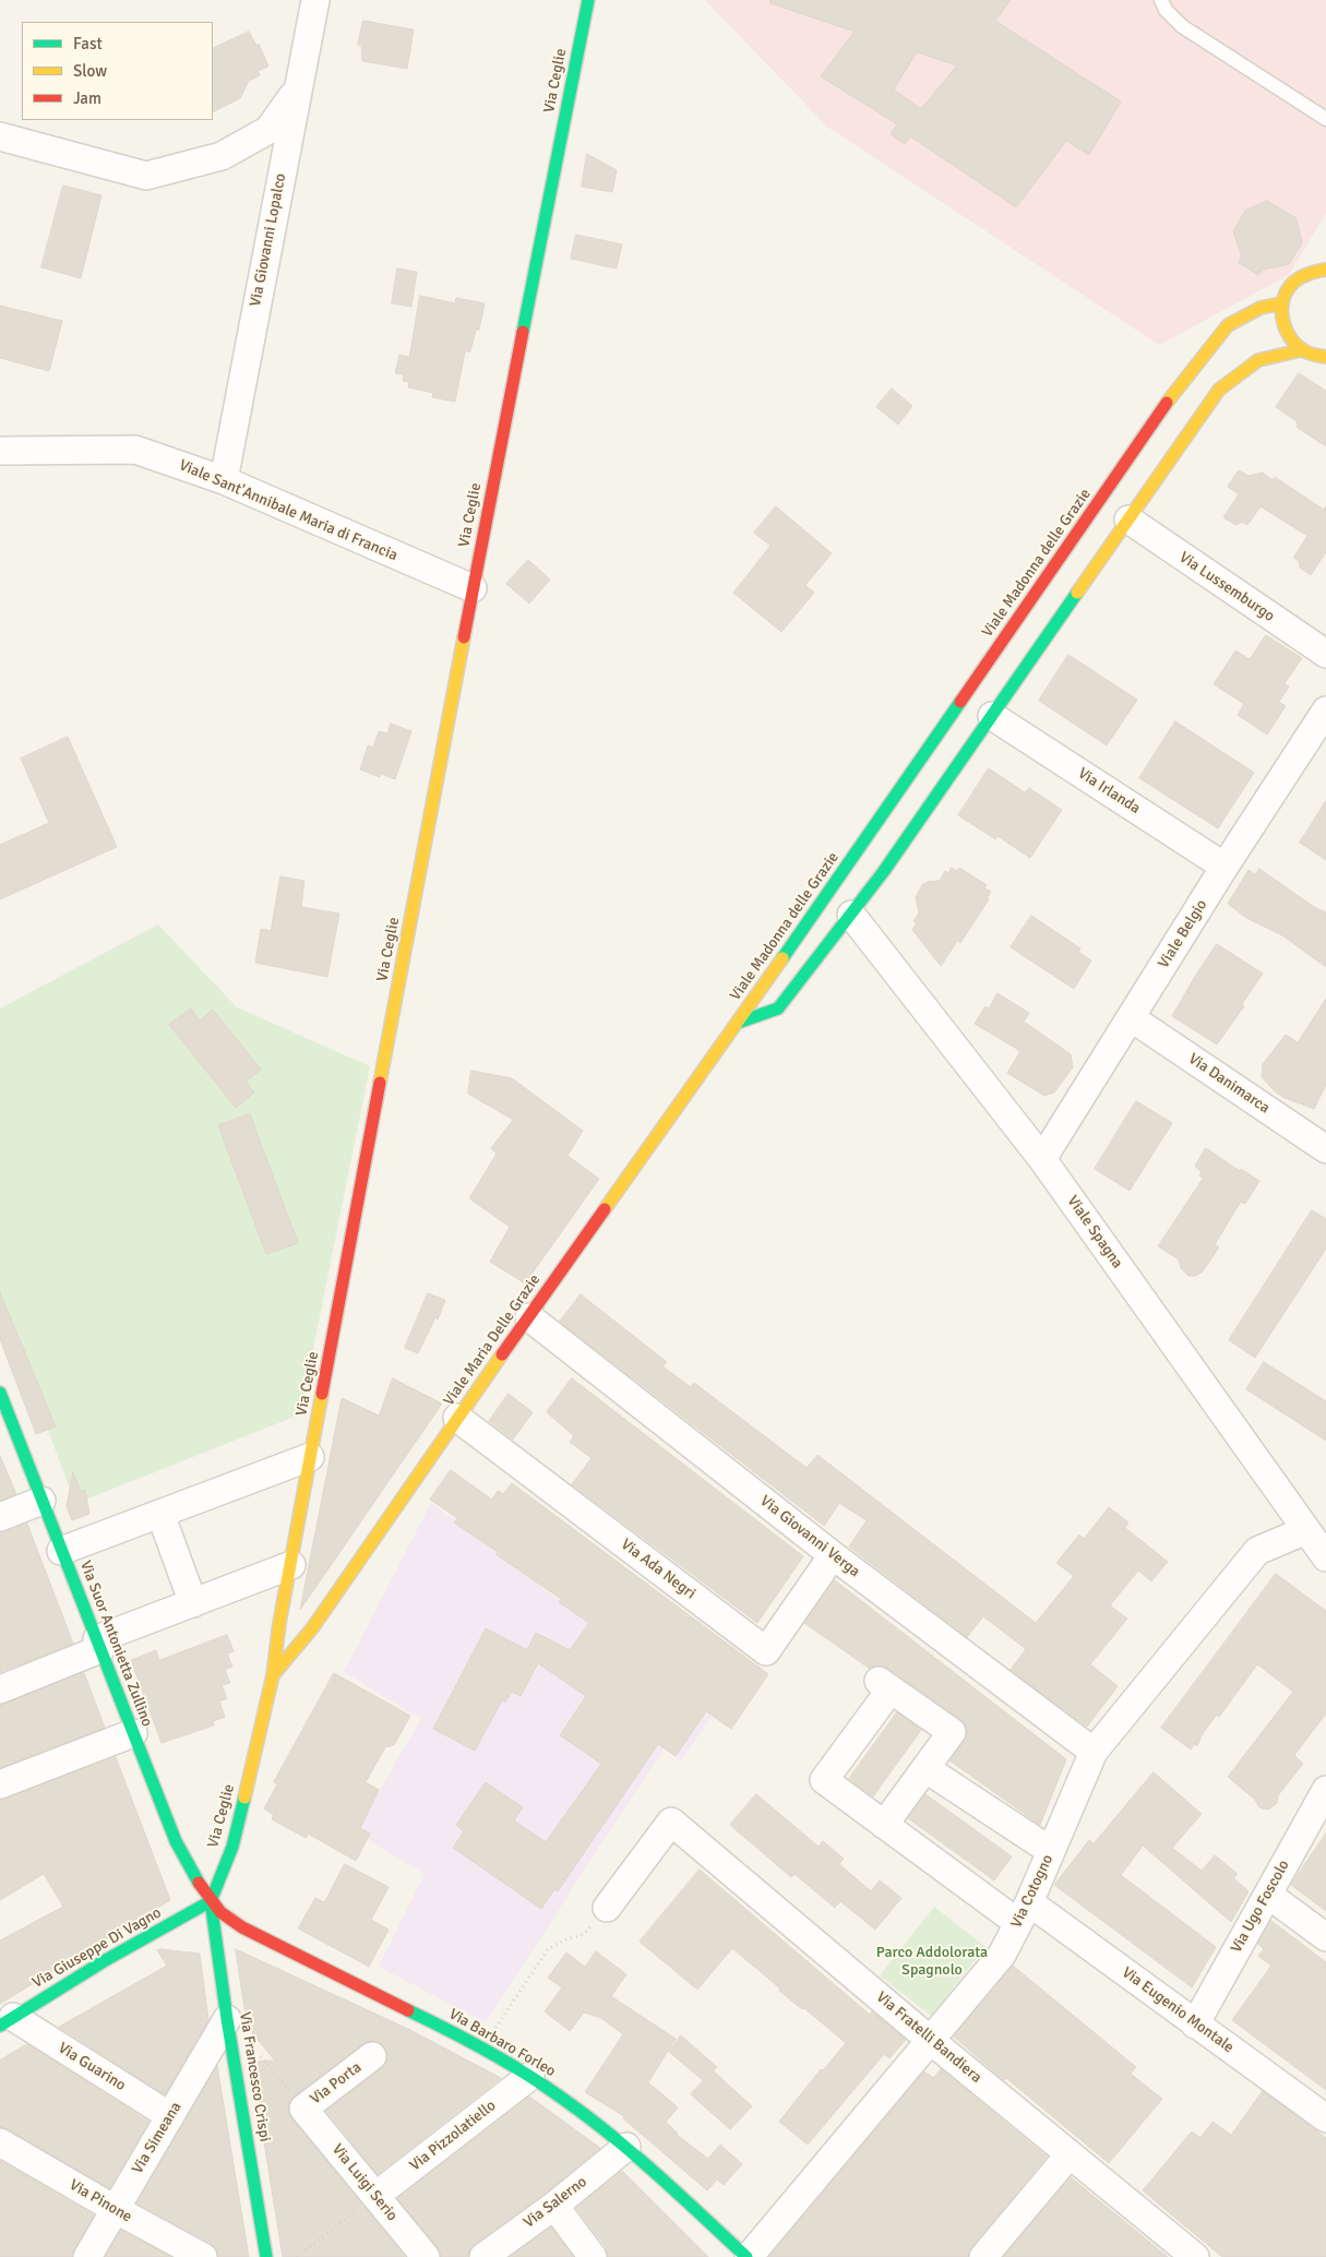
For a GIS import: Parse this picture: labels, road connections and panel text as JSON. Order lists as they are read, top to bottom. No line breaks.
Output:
{"streets":{"street":["Via Ceglie","Via Giovanni Lopalco","Viale Sant'Annibale Maria di Francia","Viale Madonna delle Grazie","Via Lussemburgo","Via Irlanda","Viale Belgio","Via Danimarca","Viale Spagna","Viale Maria Delle Grazie","Via Giovanni Verga","Via Ada Negri","Via Suor Antonietta Zullino","Via Cotogno","Via Ugo Foscolo","Via Giuseppe Di Vagno","Via Eugenio Montale","Via Fratelli Bandiera","Via Barbaro Forleo","Via Guarino","Via Francesco Crispi","Via Porta","Via Pizzolatiello","Via Simeana","Via Luigi Serio","Via Pinone","Via Salerno"]},"crossings":[["Via Ceglie","Viale Sant'Annibale Maria di Francia"],["Via Ceglie","Viale Maria Delle Grazie"],["Via Ceglie","Via Suor Antonietta Zullino"],["Via Ceglie","Via Giuseppe Di Vagno"],["Via Ceglie","Via Barbaro Forleo"],["Via Ceglie","Via Francesco Crispi"],["Via Giovanni Lopalco","Viale Sant'Annibale Maria di Francia"],["Viale Madonna delle Grazie","Via Lussemburgo"],["Viale Madonna delle Grazie","Via Irlanda"],["Viale Madonna delle Grazie","Viale Spagna"],["Viale Madonna delle Grazie","Viale Maria Delle Grazie"],["Via Irlanda","Viale Belgio"],["Viale Belgio","Via Danimarca"],["Viale Belgio","Viale Spagna"],["Viale Spagna","Via Cotogno"],["Viale Maria Delle Grazie","Via Giovanni Verga"],["Viale Maria Delle Grazie","Via Ada Negri"],["Via Giovanni Verga","Via Ada Negri"],["Via Giovanni Verga","Via Cotogno"],["Via Suor Antonietta Zullino","Via Giuseppe Di Vagno"],["Via Suor Antonietta Zullino","Via Barbaro Forleo"],["Via Suor Antonietta Zullino","Via Francesco Crispi"],["Via Cotogno","Via Eugenio Montale"],["Via Cotogno","Via Fratelli Bandiera"],["Via Cotogno","Via Barbaro Forleo"],["Via Ugo Foscolo","Via Eugenio Montale"],["Via Giuseppe Di Vagno","Via Barbaro Forleo"],["Via Giuseppe Di Vagno","Via Guarino"],["Via Giuseppe Di Vagno","Via Francesco Crispi"],["Via Barbaro Forleo","Via Francesco Crispi"],["Via Barbaro Forleo","Via Pizzolatiello"],["Via Barbaro Forleo","Via Salerno"],["Via Guarino","Via Simeana"],["Via Francesco Crispi","Via Simeana"],["Via Porta","Via Luigi Serio"],["Via Pizzolatiello","Via Luigi Serio"],["Via Simeana","Via Pinone"]],"parks":["Parco Addolorata Spagnolo"],"legend":["Fast","Slow","Jam"]}
